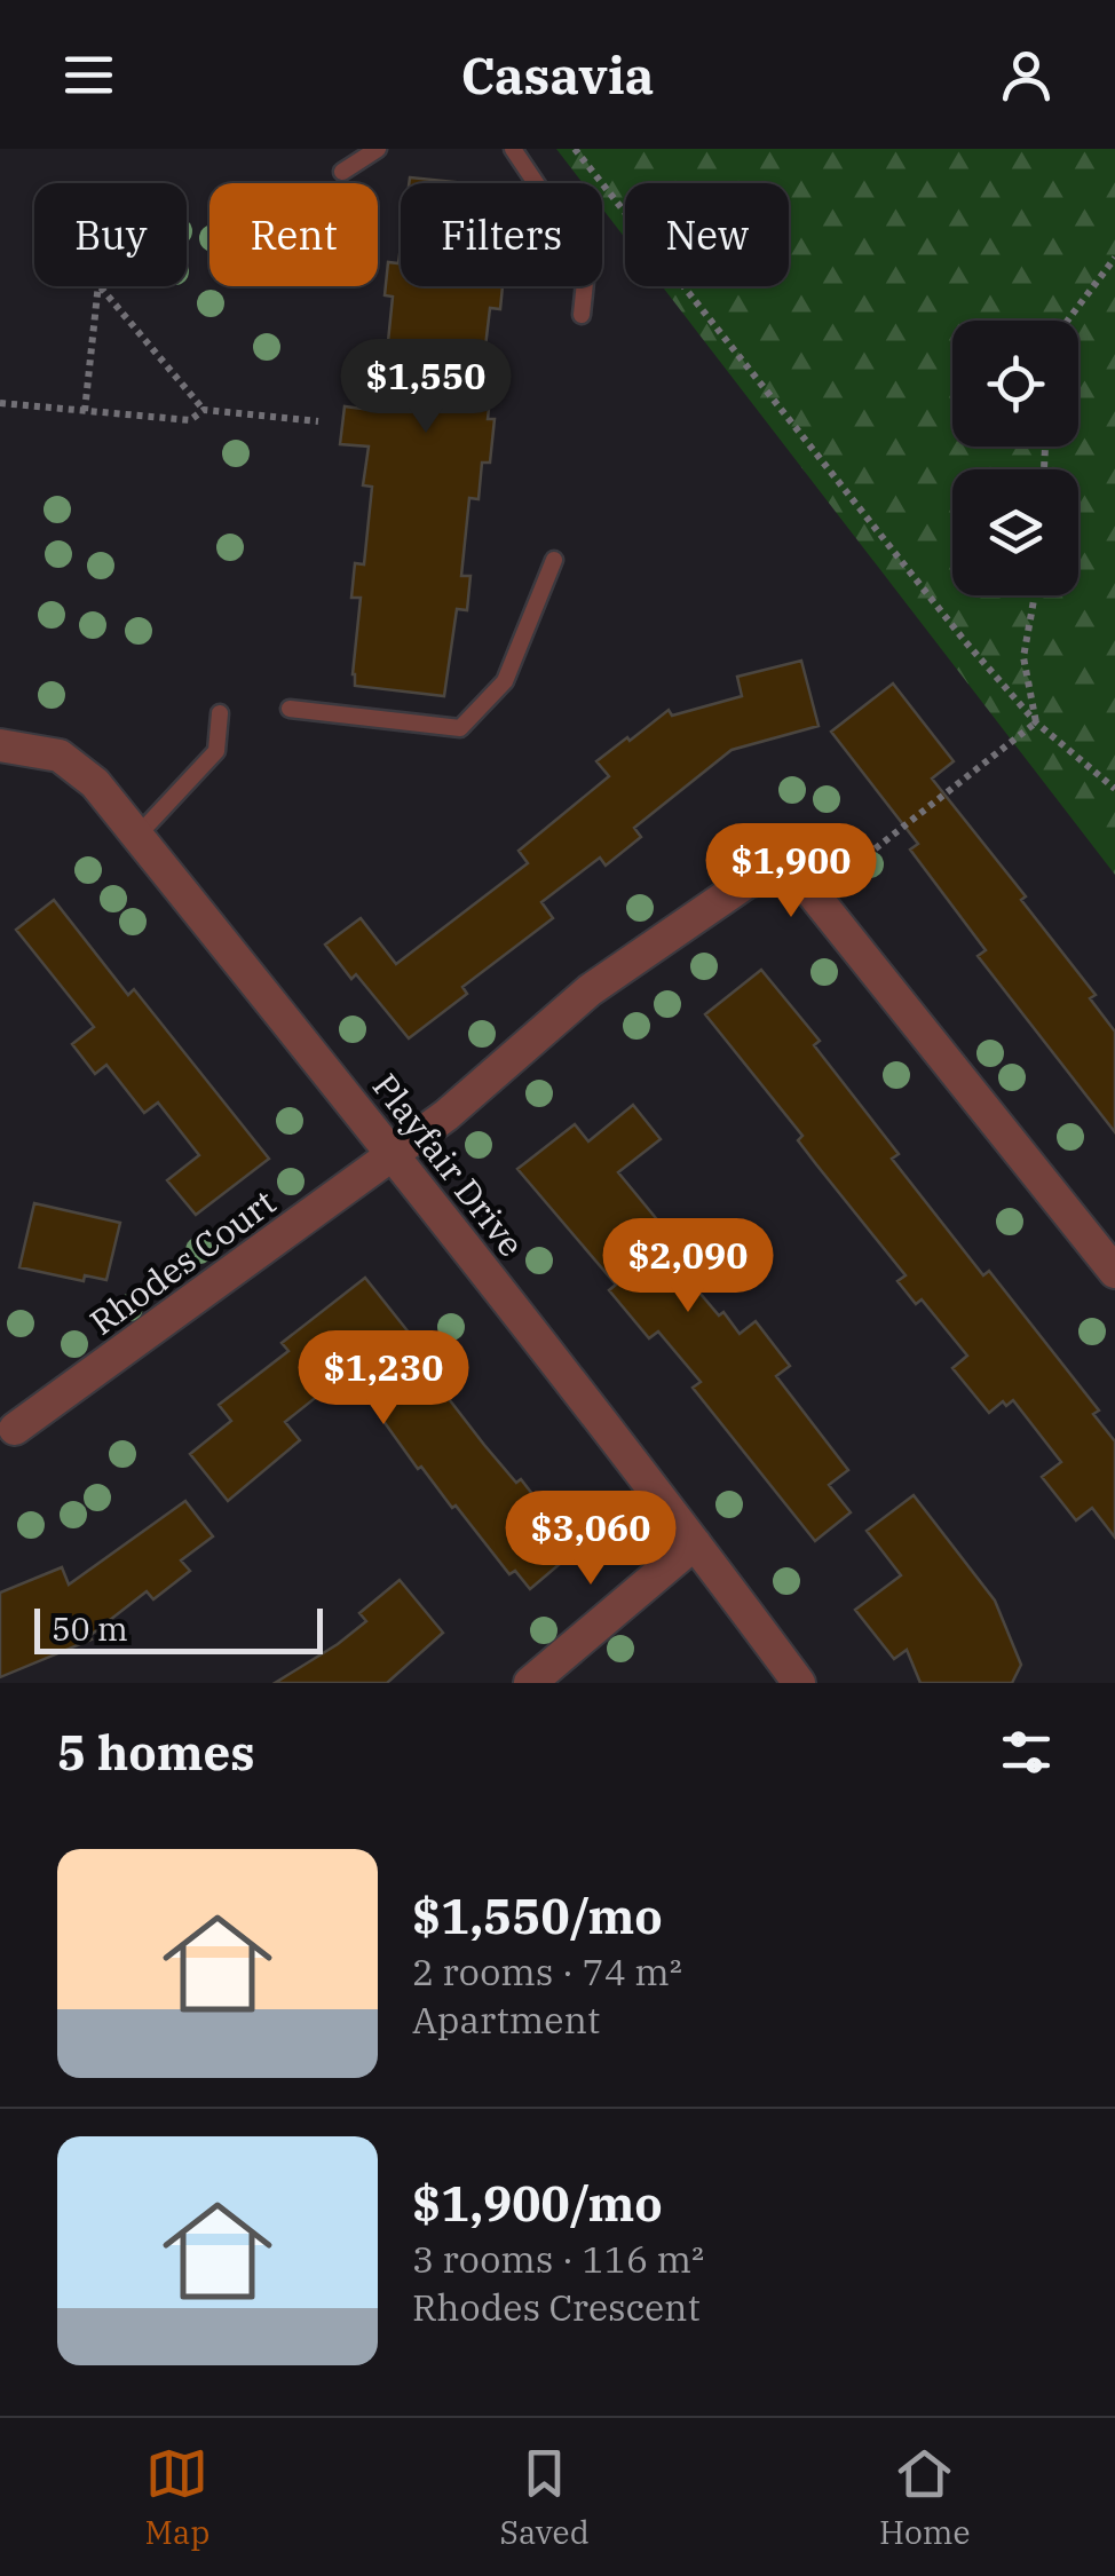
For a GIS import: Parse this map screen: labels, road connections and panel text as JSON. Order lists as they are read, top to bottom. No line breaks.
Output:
{"streets":{"street":["Playfair Drive","Rhodes Court"]},"crossings":[["Playfair Drive","Rhodes Court"]],"scale_bar":"50 m","page":{"header":"Casavia","chip":["Buy","Rent","Filters","New"],"price":["$1,550","$1,900","$2,090","$1,230","$3,060"],"scale":"50 m","heading":"5 homes","list":[{"name":"$1,550/mo","note":"2 rooms · 74 m² · Apartment"},{"name":"$1,900/mo","note":"3 rooms · 116 m² · Rhodes Crescent"}],"tabs":["Map","Saved","Home"]}}
